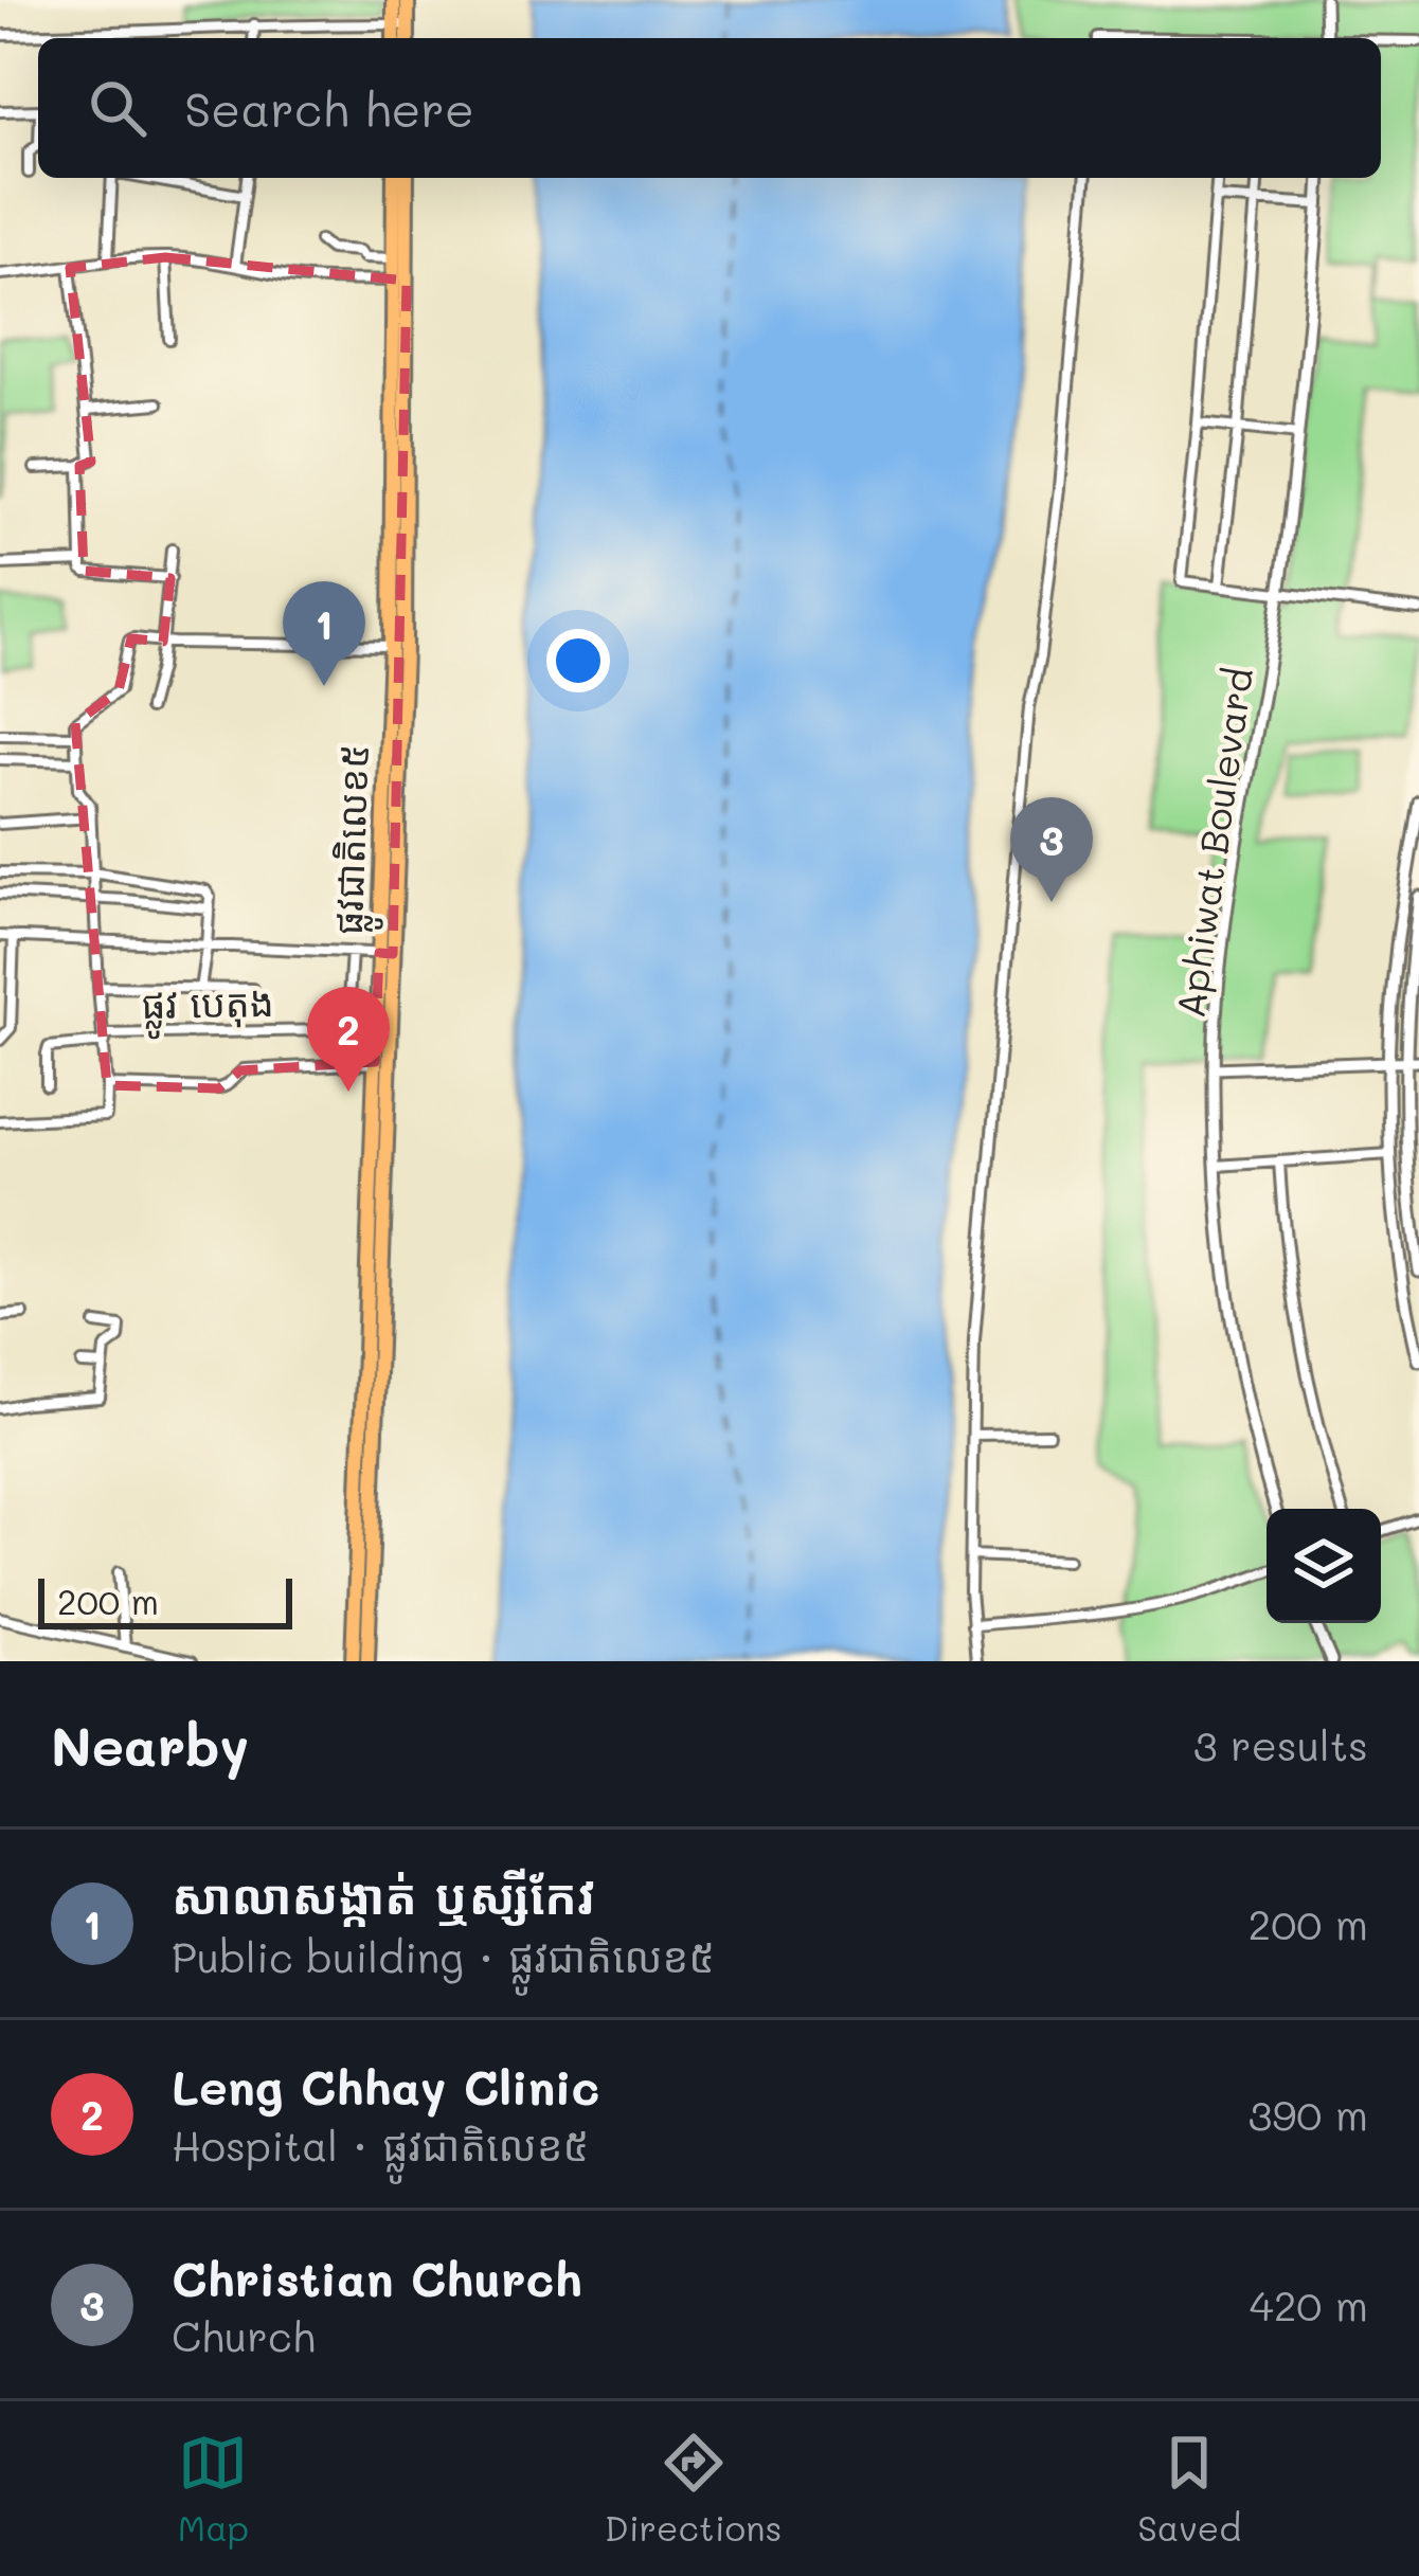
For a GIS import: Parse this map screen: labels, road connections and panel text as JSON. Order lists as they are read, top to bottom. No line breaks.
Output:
{"streets":{"highway":["ផ្លូវជាតិលេខ៥"],"street":["Aphiwat Boulevard","ផ្លូវ បេតុង"]},"crossings":[["ផ្លូវជាតិលេខ៥","ផ្លូវ បេតុង"]],"scale_bar":"200 m","page":{"search":"Search here","pins":["1","3","2"],"scale":"200 m","heading":["Nearby","3 results"],"list":[{"mark":"1","name":"សាលាសង្កាត់ ឬស្សីកែវ","note":"Public building · ផ្លូវជាតិលេខ៥","value":"200 m"},{"mark":"2","name":"Leng Chhay Clinic","note":"Hospital · ផ្លូវជាតិលេខ៥","value":"390 m"},{"mark":"3","name":"Christian Church","note":"Church","value":"420 m"}],"nav":["Map","Directions","Saved"]}}
